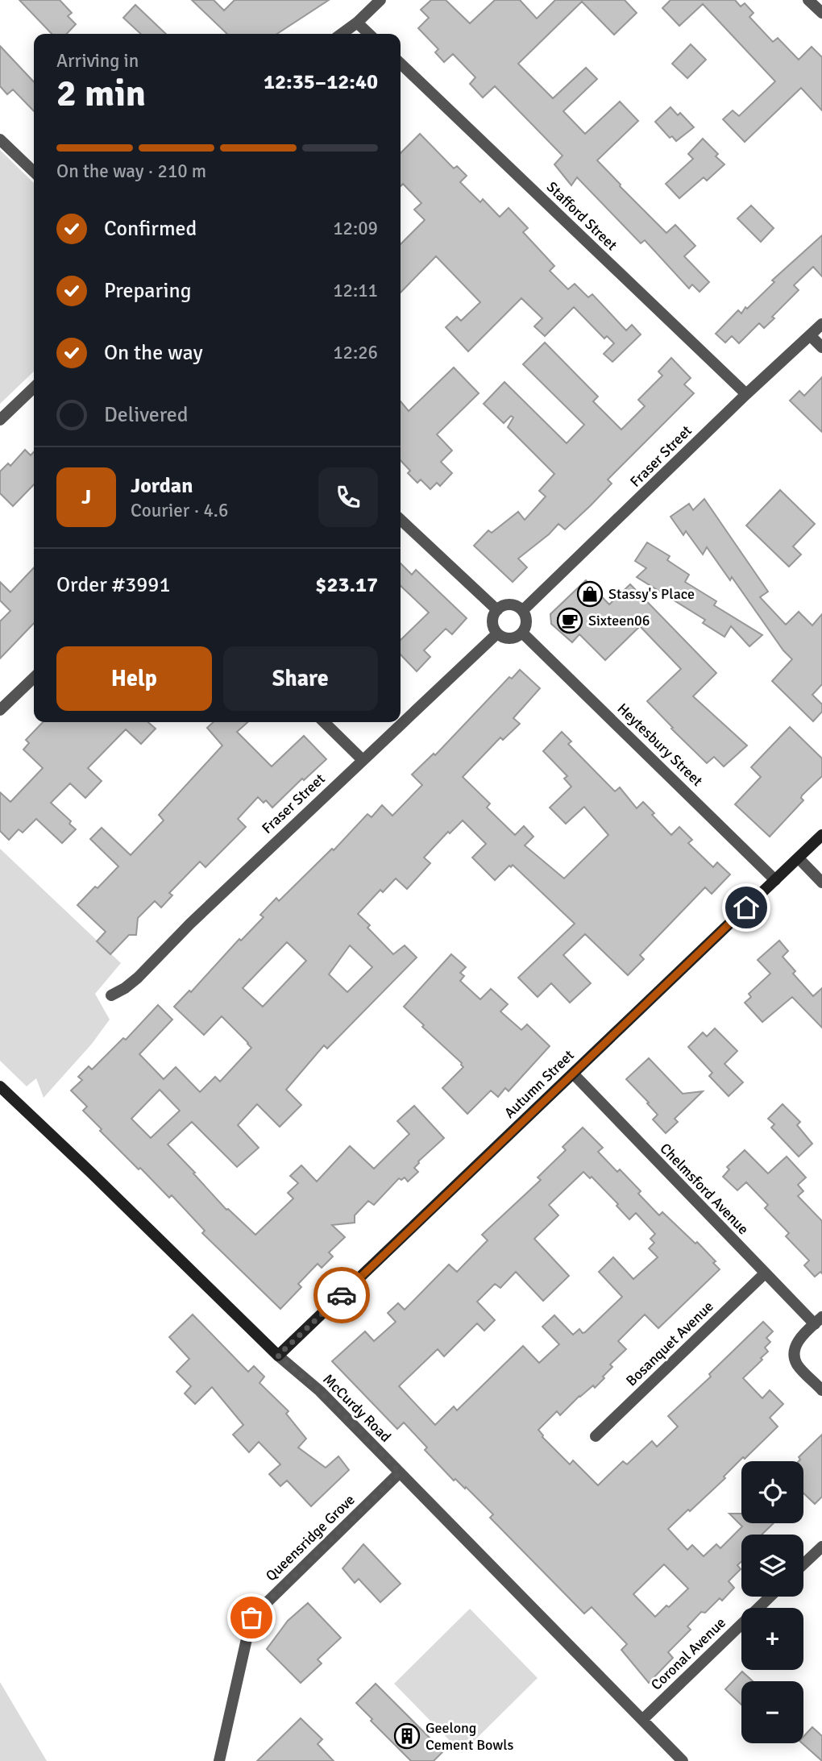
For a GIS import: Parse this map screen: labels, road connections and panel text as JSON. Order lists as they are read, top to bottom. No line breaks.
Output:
{"streets":{"street":["Stafford Street","Fraser Street","Heytesbury Street","Autumn Street","Chelmsford Avenue","Bosanquet Avenue","McCurdy Road","Queensridge Grove","Coronal Avenue"]},"crossings":[["Stafford Street","Fraser Street"],["Fraser Street","Heytesbury Street"],["Heytesbury Street","Autumn Street"],["Autumn Street","Chelmsford Avenue"],["Autumn Street","McCurdy Road"],["Chelmsford Avenue","Bosanquet Avenue"],["McCurdy Road","Queensridge Grove"],["McCurdy Road","Coronal Avenue"]],"places":{"shop":["Stassy's Place"],"cafe":["Sixteen06"],"building":["Geelong Cement Bowls"]},"page":{"heading":["2 min","Arriving in","12:35–12:40"],"panel":["Jordan","Courier · 4.6","Order #3991","$23.17"],"bar":"On the way · 210 m","list":[["Confirmed","12:09"],["Preparing","12:11"],["On the way","12:26"],"Delivered"],"round":"J","buttons":["Help","Share"],"map_buttons":["+","−"]}}
